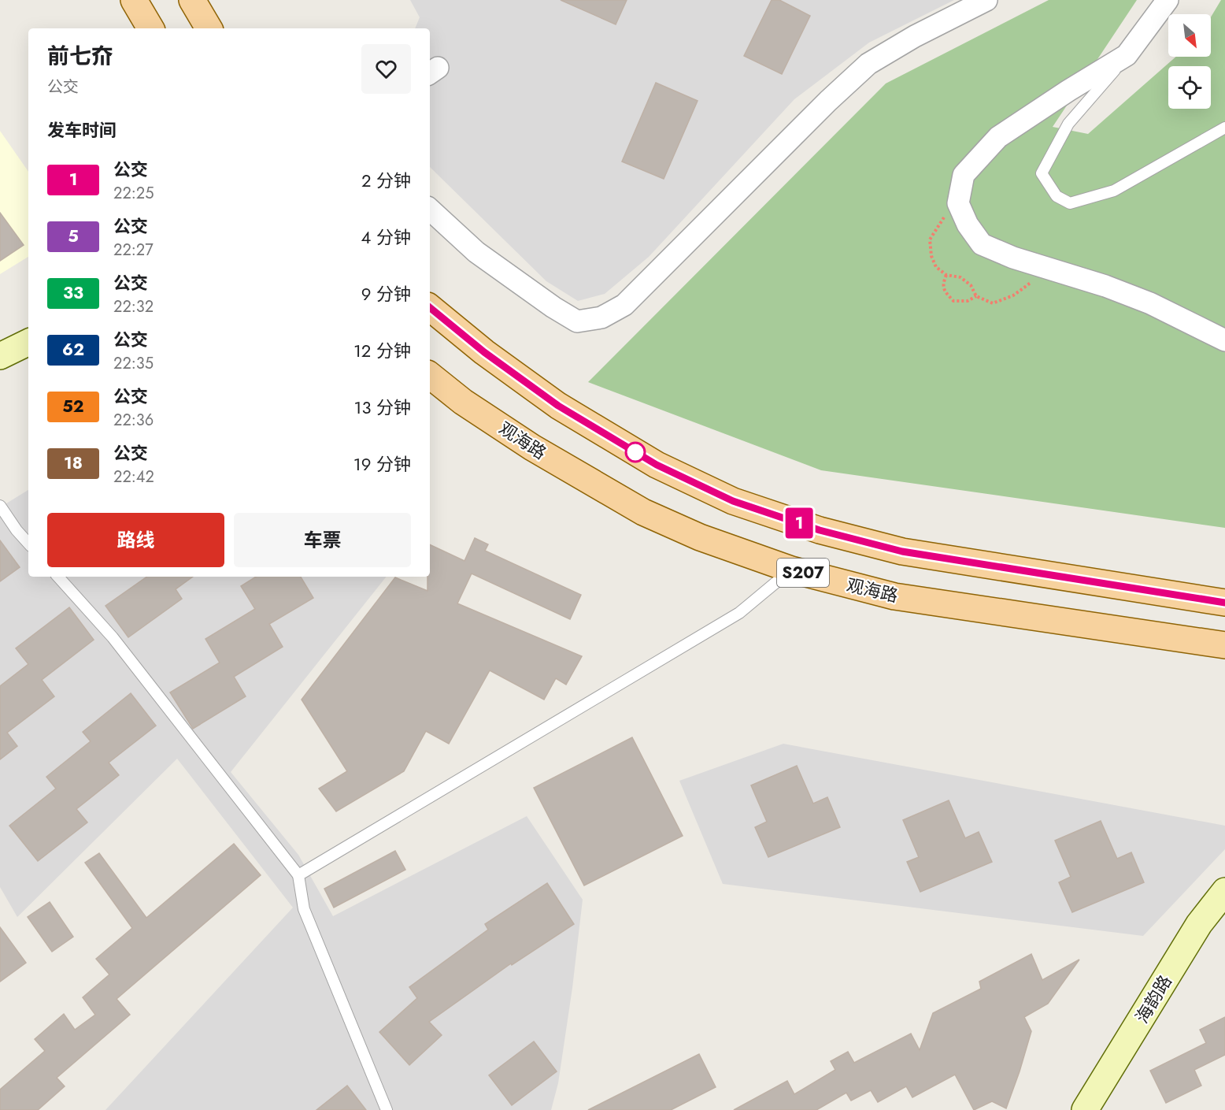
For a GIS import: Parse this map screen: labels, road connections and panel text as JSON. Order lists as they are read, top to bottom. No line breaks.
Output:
{"streets":{"main road":["观海路","S207"],"street":["海韵路"]},"lines":["bus line 1"],"north":"bottom right","page":{"on_map":"1","heading":[["前七夼","公交"],"发车时间"],"list":[{"mark":"1","name":"公交","note":"22:25","value":"2 分钟"},{"mark":"5","name":"公交","note":"22:27","value":"4 分钟"},{"mark":"33","name":"公交","note":"22:32","value":"9 分钟"},{"mark":"62","name":"公交","note":"22:35","value":"12 分钟"},{"mark":"52","name":"公交","note":"22:36","value":"13 分钟"},{"mark":"18","name":"公交","note":"22:42","value":"19 分钟"}],"buttons":["路线","车票"]}}
